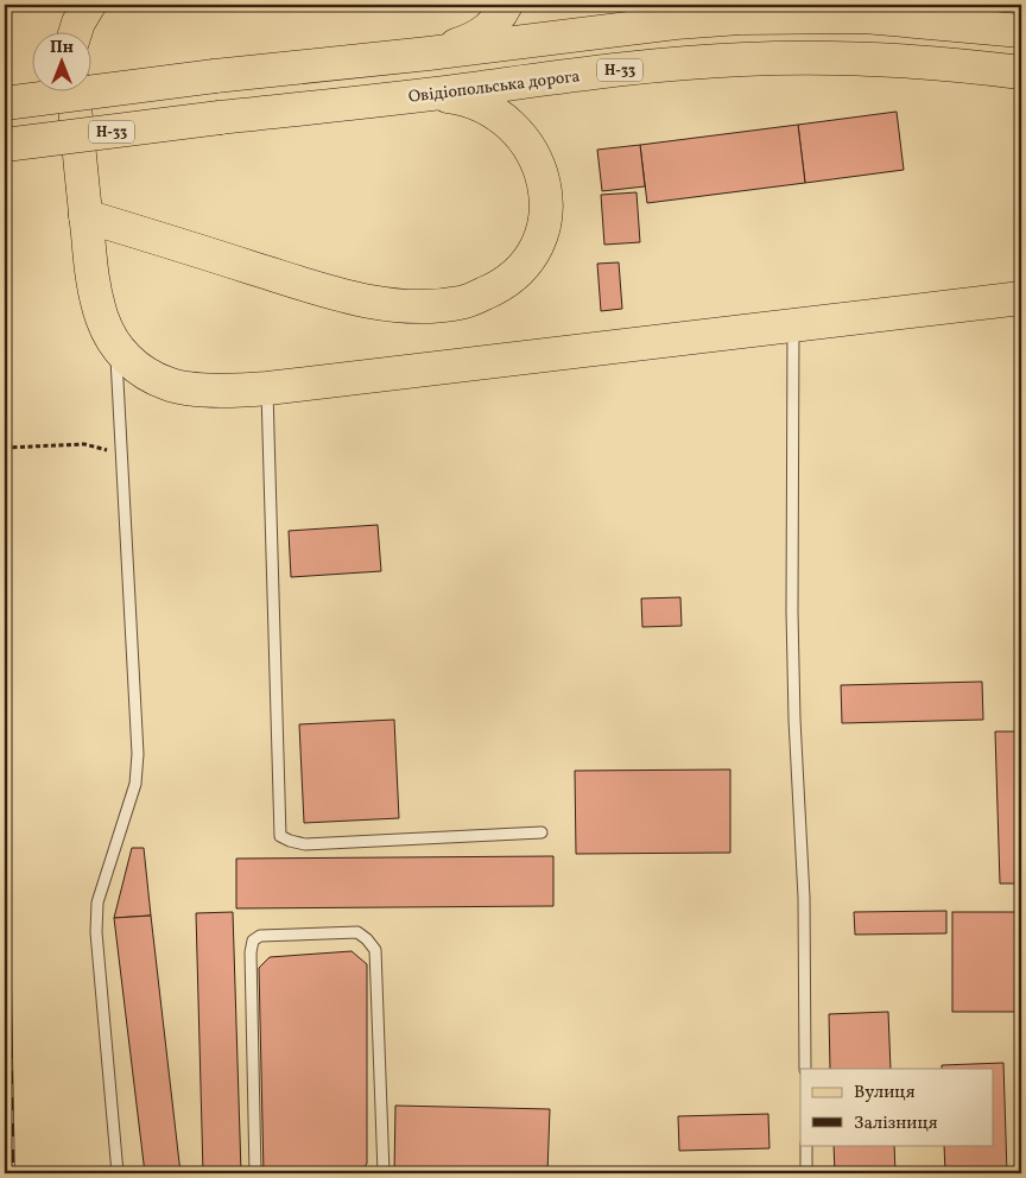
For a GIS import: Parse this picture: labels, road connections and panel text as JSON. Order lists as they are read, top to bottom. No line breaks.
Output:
{"streets":{"main road":["Н-33","Овідіопольська дорога"]},"legend":["Вулиця","Залізниця"],"north":"top"}
